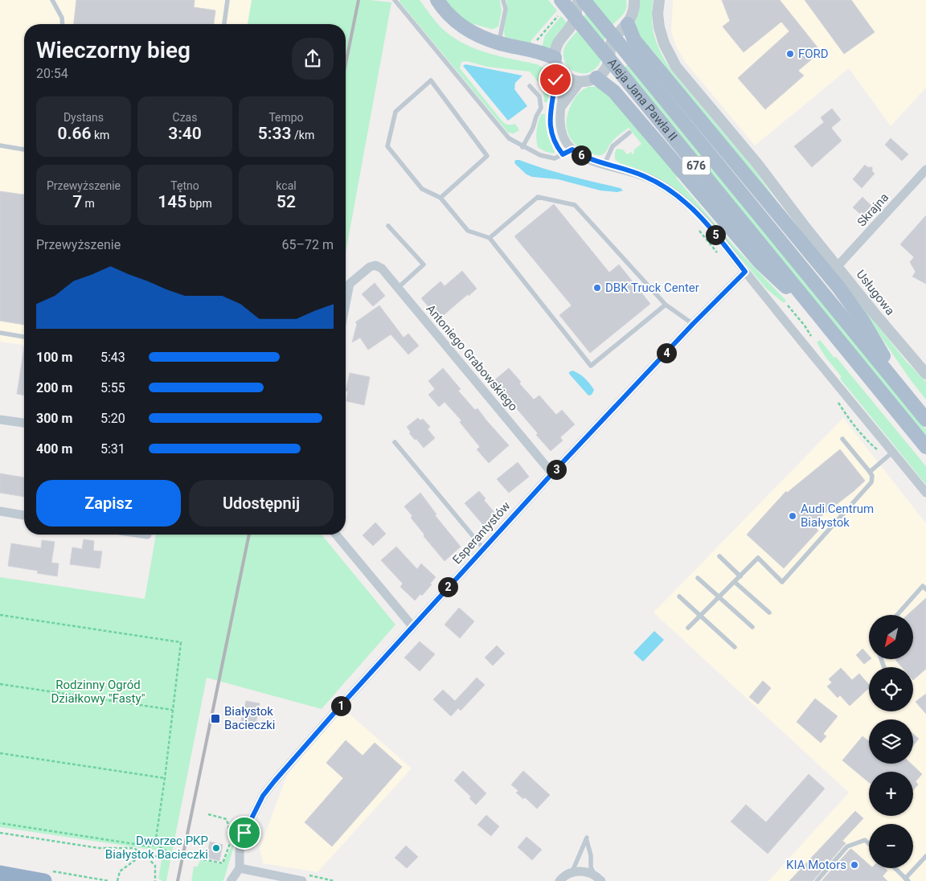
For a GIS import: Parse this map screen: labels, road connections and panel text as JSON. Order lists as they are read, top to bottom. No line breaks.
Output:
{"streets":{"main road":["Aleja Jana Pawła II","676"],"street":["Skrajna","Usługowa","Antoniego Grabowskiego","Esperantystów"]},"crossings":[["Aleja Jana Pawła II","676"],["Skrajna","Usługowa"],["Antoniego Grabowskiego","Esperantystów"]],"parks":["Rodzinny Ogród Działkowy \"Fasty\""],"places":{"other":["FORD","DBK Truck Center","Audi Centrum Białystok","Dworzec PKP Białystok Bacieczki","KIA Motors"],"transit":["Białystok Bacieczki"]},"north":"bottom left","page":{"heading":["Wieczorny bieg","20:54"],"stats":[["Dystans","0.66 km"],["Czas","3:40"],["Tempo","5:33 /km"],["Przewyższenie","7 m"],["Tętno","145 bpm"],["kcal","52"]],"pins":["6","5","4","3","2","1"],"chart":["Przewyższenie","65–72 m"],"list":[{"name":"100 m","note":"5:43"},{"name":"200 m","note":"5:55"},{"name":"300 m","note":"5:20"},{"name":"400 m","note":"5:31"}],"buttons":["Zapisz","Udostępnij"],"map_buttons":["+","−"]}}
